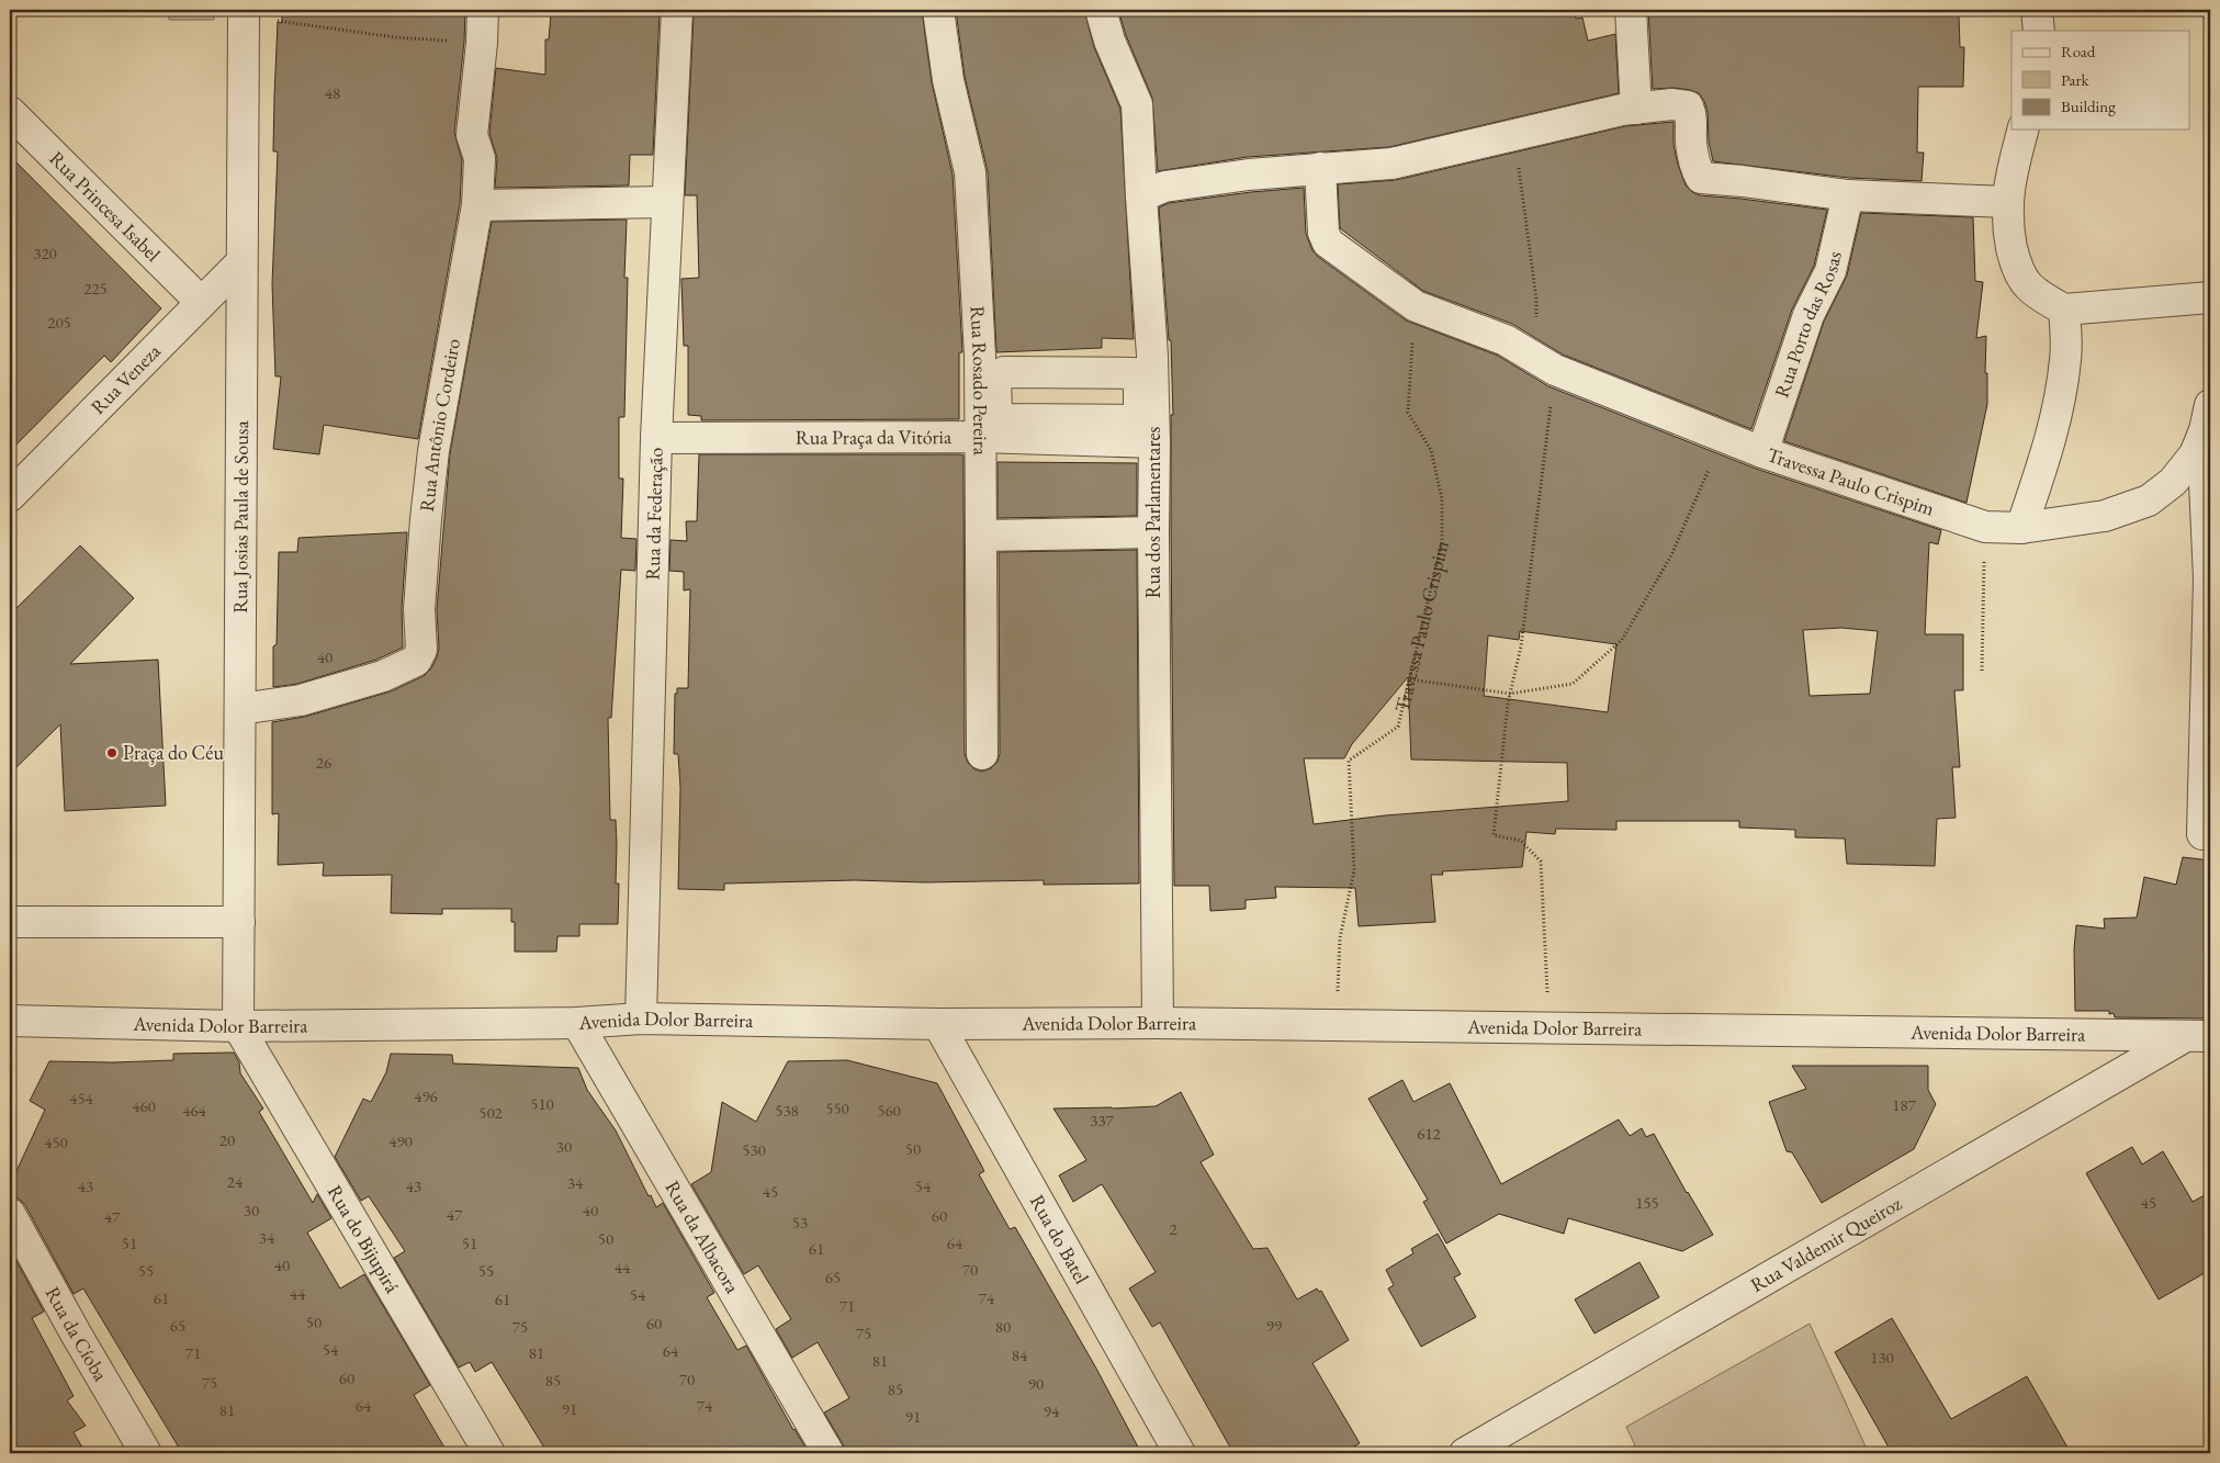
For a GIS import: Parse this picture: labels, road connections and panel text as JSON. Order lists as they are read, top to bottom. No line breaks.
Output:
{"streets":{"street":["Rua Princesa Isabel","Rua Porto das Rosas","Rua Veneza","Rua Rosado Pereira","Rua Antônio Cordeiro","Rua Praça da Vitória","Travessa Paulo Crispim","Rua dos Parlamentares","Rua da Federação","Rua Josias Paula de Sousa","Avenida Dolor Barreira","Rua da Albacora","Rua do Batel","Rua do Bijupirá","Rua Valdemir Queiroz","Rua da Cíoba"]},"crossings":[["Rua Princesa Isabel","Rua Veneza"],["Rua Porto das Rosas","Travessa Paulo Crispim"],["Rua Veneza","Rua Josias Paula de Sousa"],["Rua Rosado Pereira","Rua Praça da Vitória"],["Rua Antônio Cordeiro","Rua Josias Paula de Sousa"],["Rua Praça da Vitória","Rua dos Parlamentares"],["Rua Praça da Vitória","Rua da Federação"],["Travessa Paulo Crispim","Avenida Dolor Barreira"],["Rua dos Parlamentares","Avenida Dolor Barreira"],["Rua da Federação","Avenida Dolor Barreira"],["Rua Josias Paula de Sousa","Avenida Dolor Barreira"],["Rua Josias Paula de Sousa","Rua do Bijupirá"],["Avenida Dolor Barreira","Rua da Albacora"],["Avenida Dolor Barreira","Rua do Batel"],["Avenida Dolor Barreira","Rua do Bijupirá"],["Avenida Dolor Barreira","Rua Valdemir Queiroz"]],"places":["Praça do Céu"],"house_numbers":["48","320","225","205","40","26","496","454","510","187","460","550","464","538","560","502","337","612","20","490","450","30","50","530","24","34","43","43","54","45","155","45","30","40","47","60","47","53","2","34","50","51","51","64","61","40","44","70","55","55","65","44","54","61","74","61","71","50","60","65","99","75","80","75","54","64","71","81","84","130","81","60","70","85","75","90","85","64","74","91","81","94","91"],"legend":["Road","Park","Building"]}
